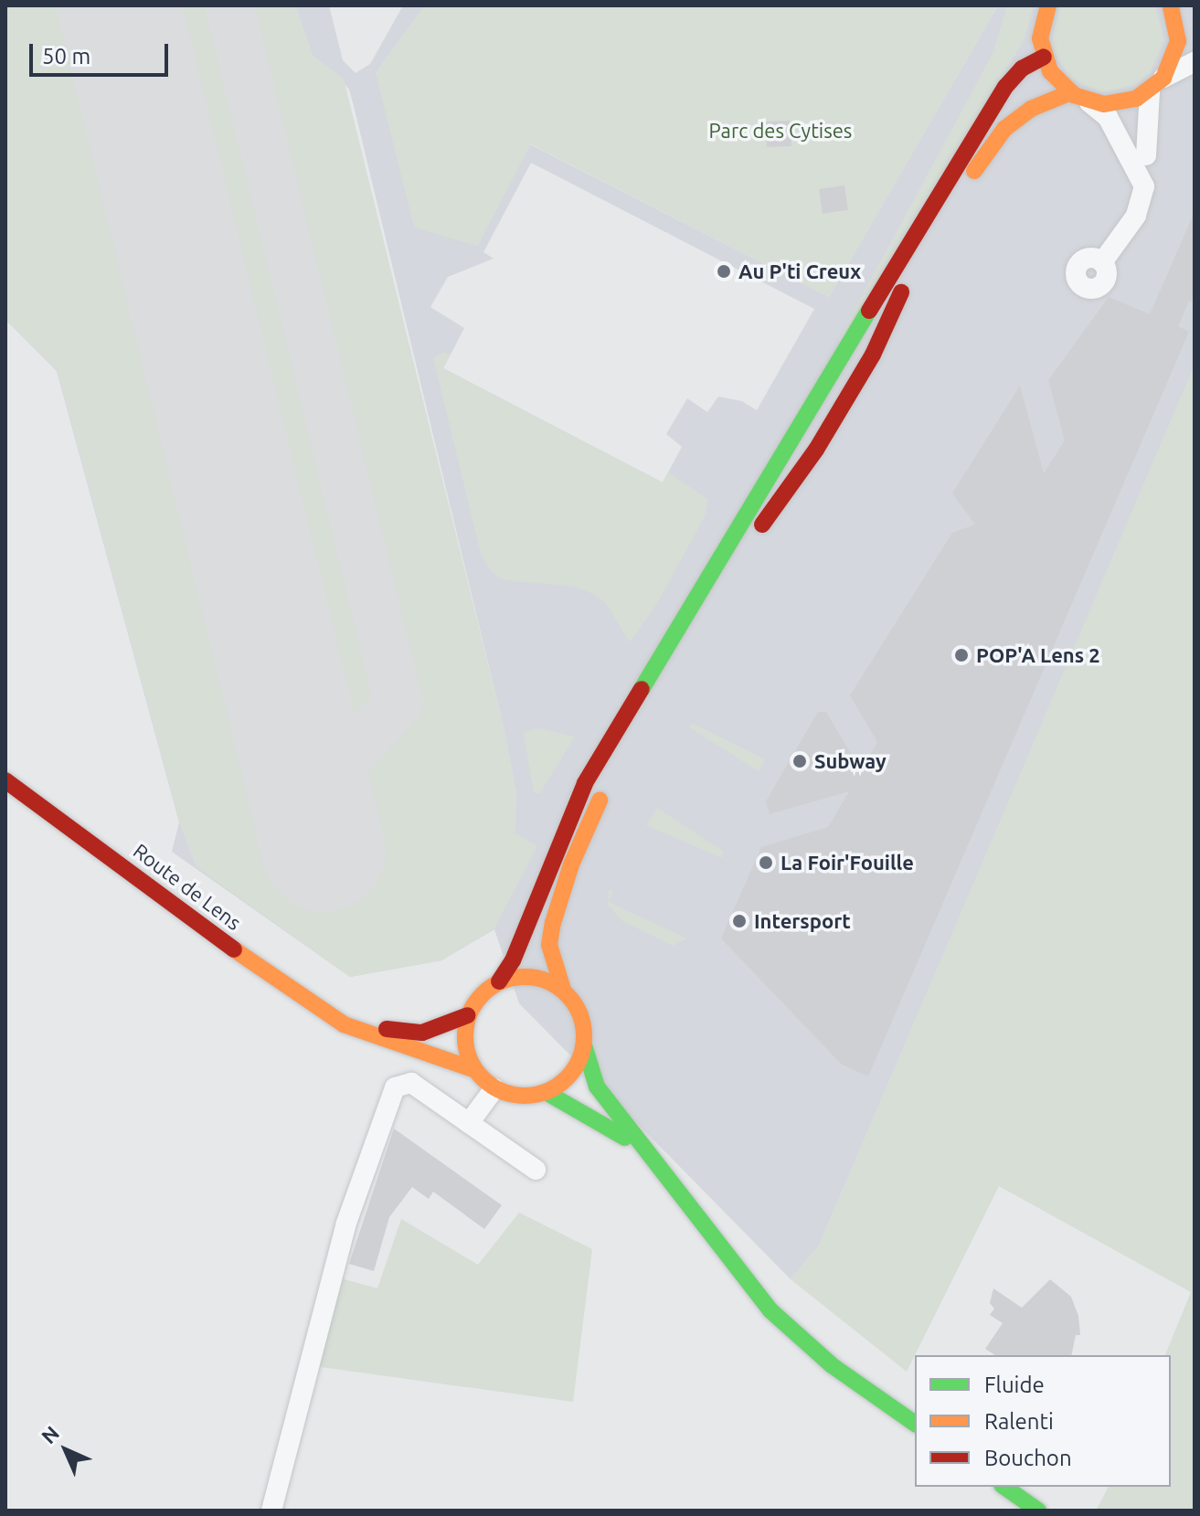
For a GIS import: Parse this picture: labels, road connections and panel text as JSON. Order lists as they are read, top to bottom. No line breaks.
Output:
{"streets":{"street":["Route de Lens"]},"parks":["Parc des Cytises"],"places":["Au P'ti Creux","POP'A Lens 2","Subway","La Foir'Fouille","Intersport"],"legend":["Fluide","Ralenti","Bouchon"],"scale_bar":"50 m","north":"top left"}
